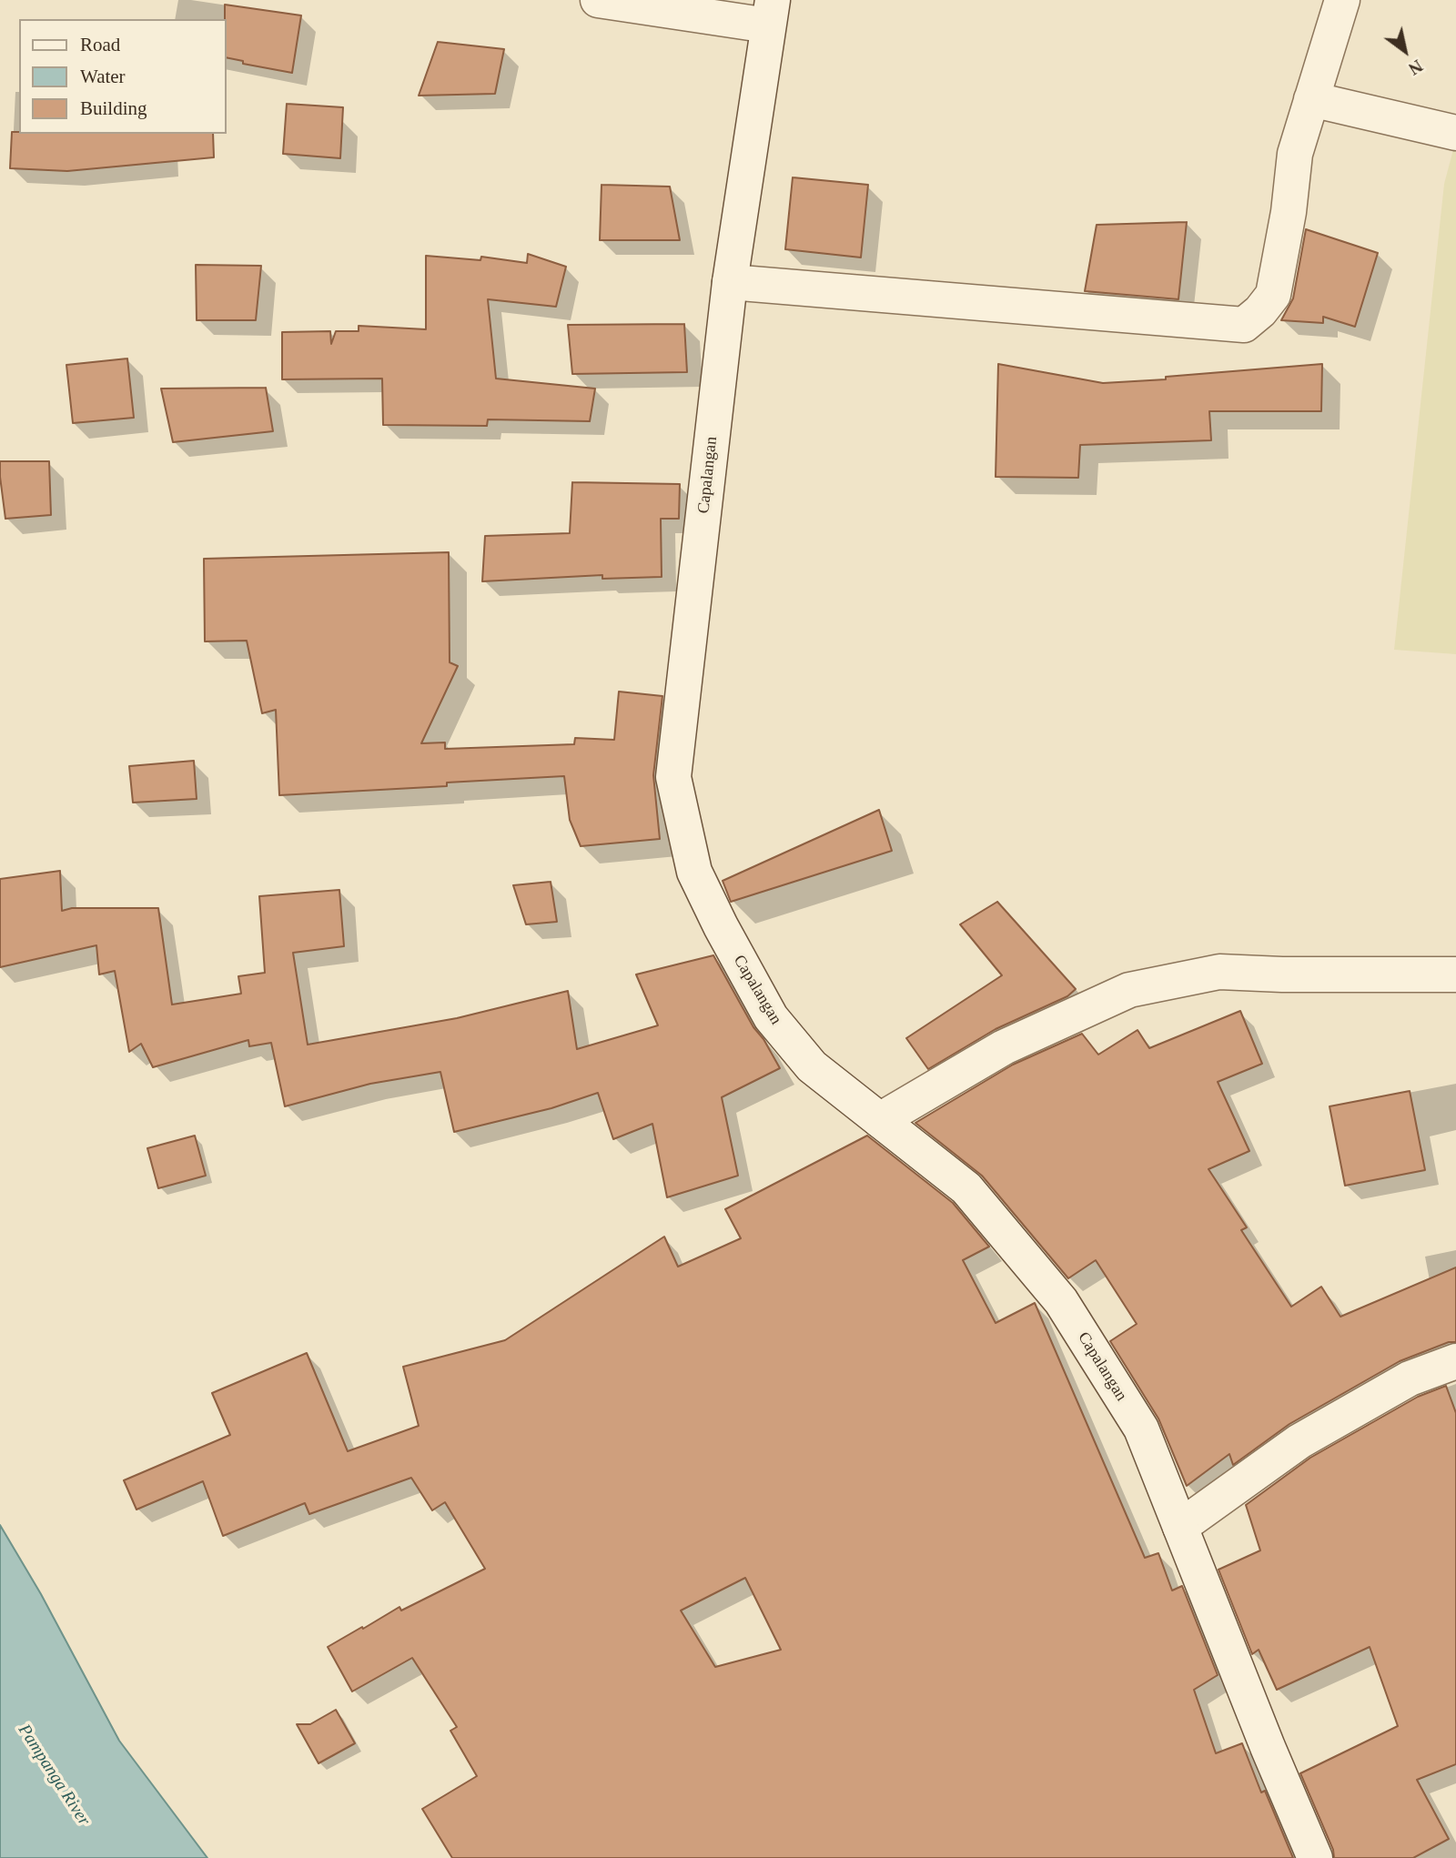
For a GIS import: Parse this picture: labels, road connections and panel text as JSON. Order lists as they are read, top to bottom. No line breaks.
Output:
{"streets":{"street":["Capalangan"]},"water":["Pampanga River"],"legend":["Road","Water","Building"],"north":"bottom right"}
